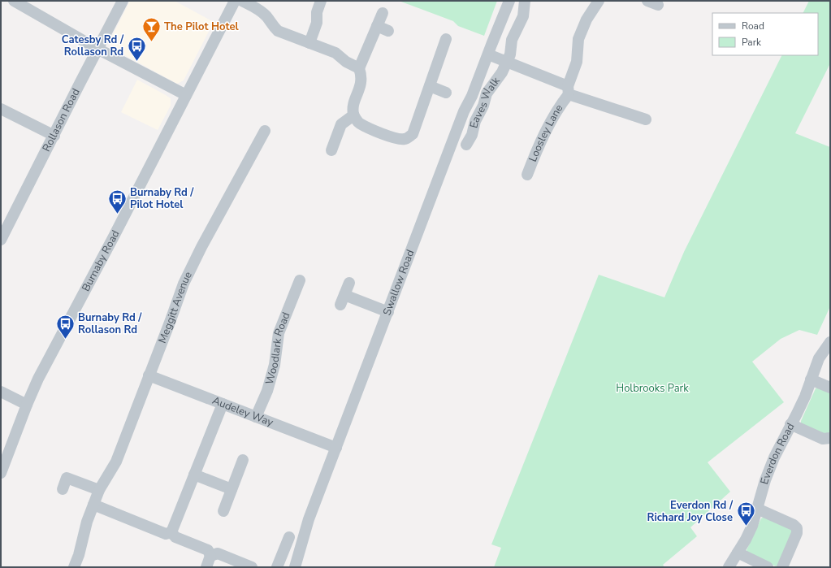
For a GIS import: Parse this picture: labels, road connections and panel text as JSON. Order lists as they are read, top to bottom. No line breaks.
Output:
{"streets":{"street":["Eaves Walk","Rollason Road","Loosley Lane","Burnaby Road","Swallow Road","Meggitt Avenue","Woodlark Road","Audeley Way","Everdon Road"]},"crossings":[["Swallow Road","Audeley Way"],["Meggitt Avenue","Audeley Way"],["Woodlark Road","Audeley Way"]],"parks":["Holbrooks Park"],"places":{"bar":["The Pilot Hotel"],"bus stop":["Catesby Rd / Rollason Rd","Burnaby Rd / Pilot Hotel","Burnaby Rd / Rollason Rd","Everdon Rd / Richard Joy Close"]},"legend":["Road","Park"]}
